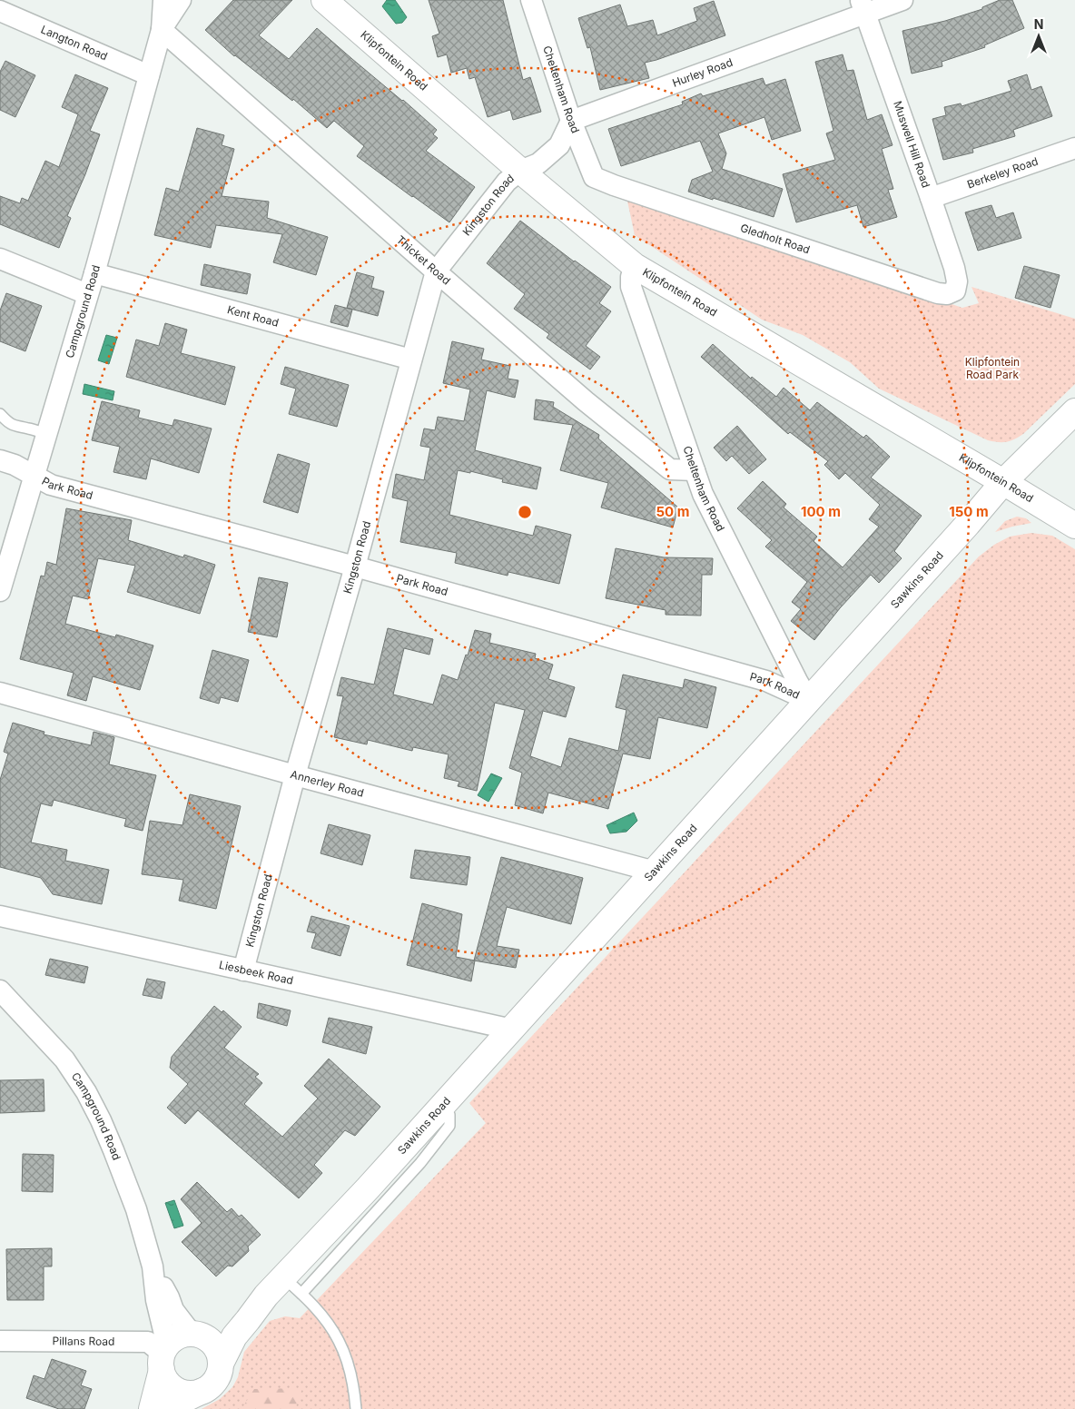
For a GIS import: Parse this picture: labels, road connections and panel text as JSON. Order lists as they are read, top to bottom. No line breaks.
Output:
{"streets":{"street":["Langton Road","Klipfontein Road","Hurley Road","Cheltenham Road","Muswell Hill Road","Berkeley Road","Kingston Road","Gledholt Road","Thicket Road","Campground Road","Kent Road","Park Road","Sawkins Road","Annerley Road","Liesbeek Road","Pillans Road"]},"crossings":[["Langton Road","Campground Road"],["Klipfontein Road","Cheltenham Road"],["Klipfontein Road","Kingston Road"],["Klipfontein Road","Sawkins Road"],["Hurley Road","Cheltenham Road"],["Hurley Road","Muswell Hill Road"],["Cheltenham Road","Gledholt Road"],["Cheltenham Road","Thicket Road"],["Cheltenham Road","Park Road"],["Cheltenham Road","Sawkins Road"],["Muswell Hill Road","Berkeley Road"],["Muswell Hill Road","Gledholt Road"],["Kingston Road","Thicket Road"],["Kingston Road","Kent Road"],["Kingston Road","Park Road"],["Kingston Road","Annerley Road"],["Kingston Road","Liesbeek Road"],["Thicket Road","Campground Road"],["Campground Road","Kent Road"],["Campground Road","Park Road"],["Campground Road","Sawkins Road"],["Campground Road","Pillans Road"],["Park Road","Sawkins Road"],["Sawkins Road","Annerley Road"],["Sawkins Road","Liesbeek Road"],["Sawkins Road","Pillans Road"]],"parks":["Klipfontein Road Park"],"north":"top","rings":["50 m","100 m","150 m"]}
